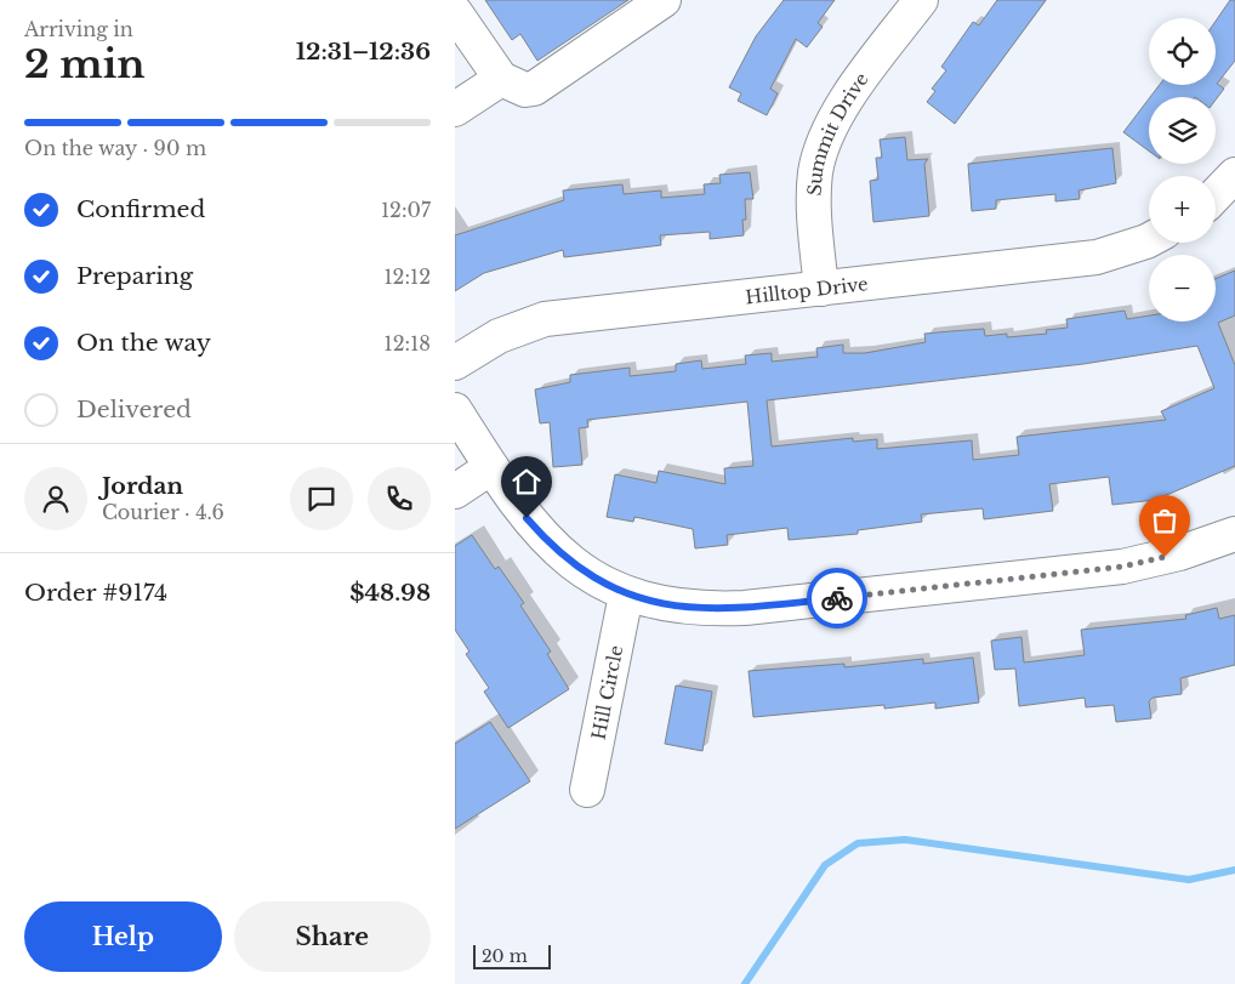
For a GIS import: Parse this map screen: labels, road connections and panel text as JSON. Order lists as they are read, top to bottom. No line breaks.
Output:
{"streets":{"street":["Summit Drive","Hilltop Drive","Hill Circle"]},"crossings":[["Summit Drive","Hilltop Drive"]],"scale_bar":"20 m","page":{"heading":["2 min","Arriving in","12:31–12:36"],"panel":["Jordan","Courier · 4.6","Order #9174","$48.98"],"map_buttons":["+","−"],"bar":"On the way · 90 m","list":[["Confirmed","12:07"],["Preparing","12:12"],["On the way","12:18"],"Delivered"],"buttons":["Help","Share"],"scale":"20 m"}}
